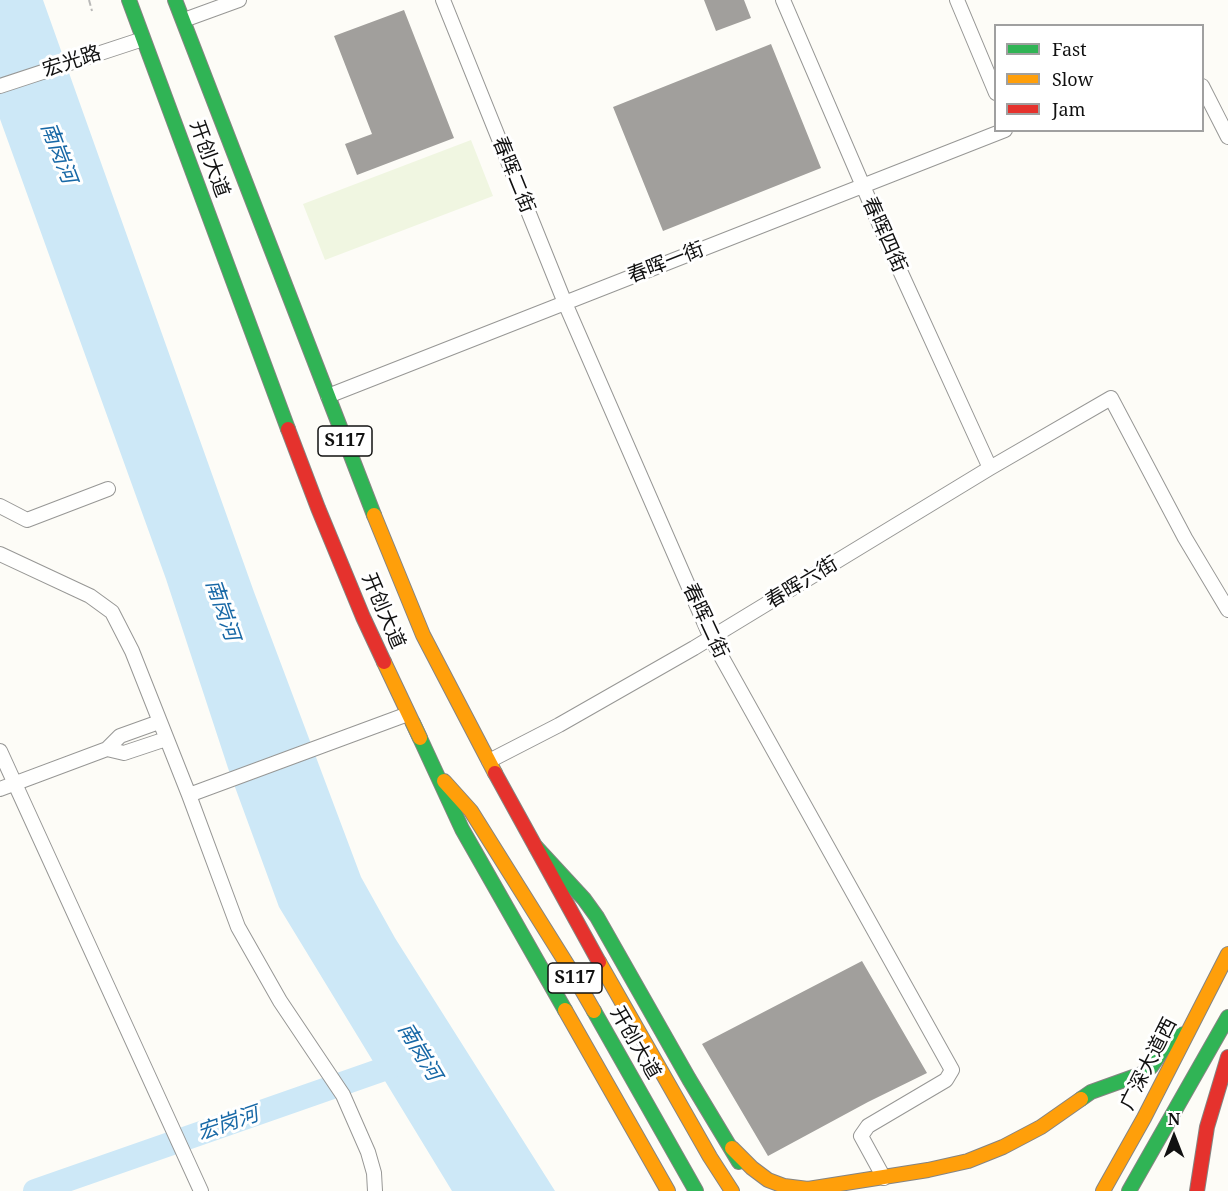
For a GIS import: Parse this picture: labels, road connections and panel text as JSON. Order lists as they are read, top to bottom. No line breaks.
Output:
{"streets":{"main road":["开创大道","S117","广深大道西"],"street":["宏光路","春晖二街","春晖四街","春晖一街","春晖六街"]},"crossings":[["宏光路","开创大道"],["开创大道","春晖一街"],["开创大道","春晖六街"],["春晖二街","春晖一街"],["春晖二街","春晖六街"],["春晖四街","春晖一街"],["春晖四街","春晖六街"]],"water":["南岗河","宏岗河"],"legend":["Fast","Slow","Jam"],"north":"top"}
